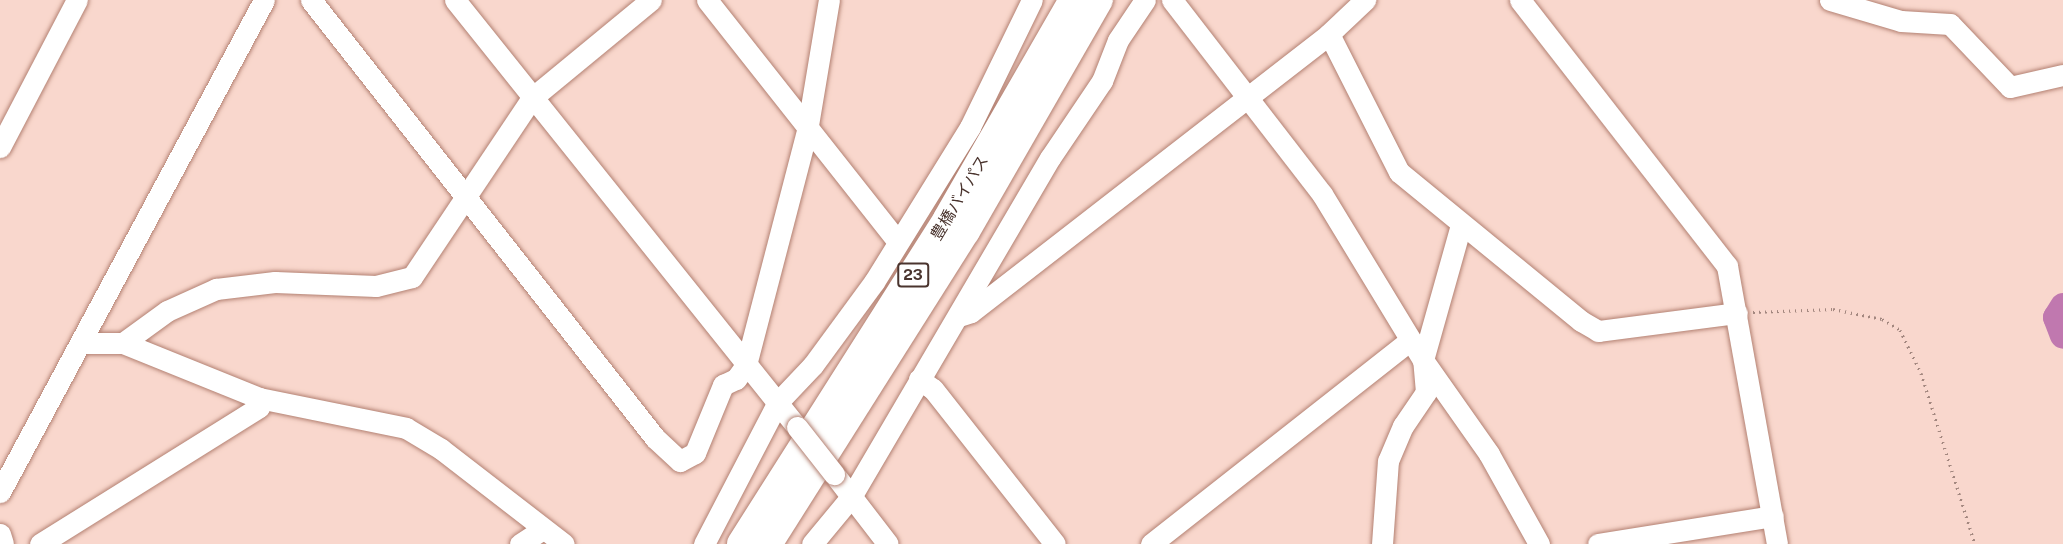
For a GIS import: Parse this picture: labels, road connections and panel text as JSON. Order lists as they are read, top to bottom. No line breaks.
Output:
{"streets":{"highway":["豊橋バイパス","23"]}}
